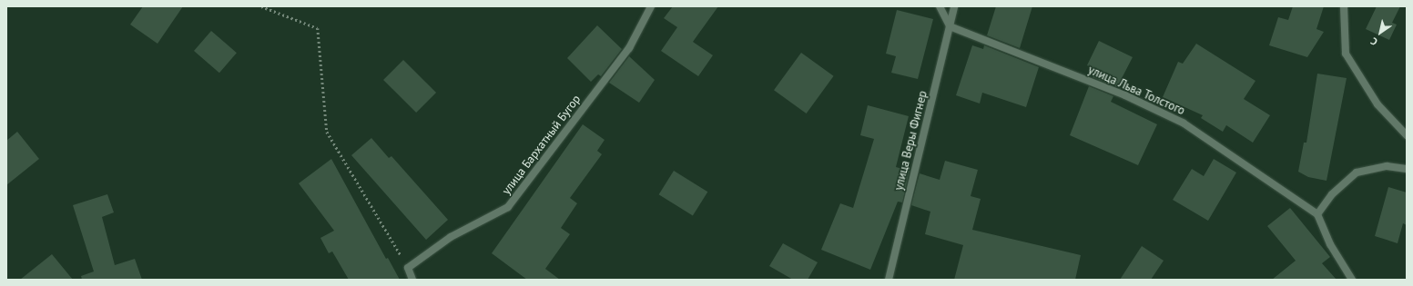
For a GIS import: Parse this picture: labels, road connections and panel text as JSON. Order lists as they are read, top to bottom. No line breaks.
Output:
{"streets":{"street":["улица Льва Толстого","улица Веры Фигнер","улица Бархатный Бугор"]},"crossings":[["улица Льва Толстого","улица Веры Фигнер"]],"north":"bottom left"}
